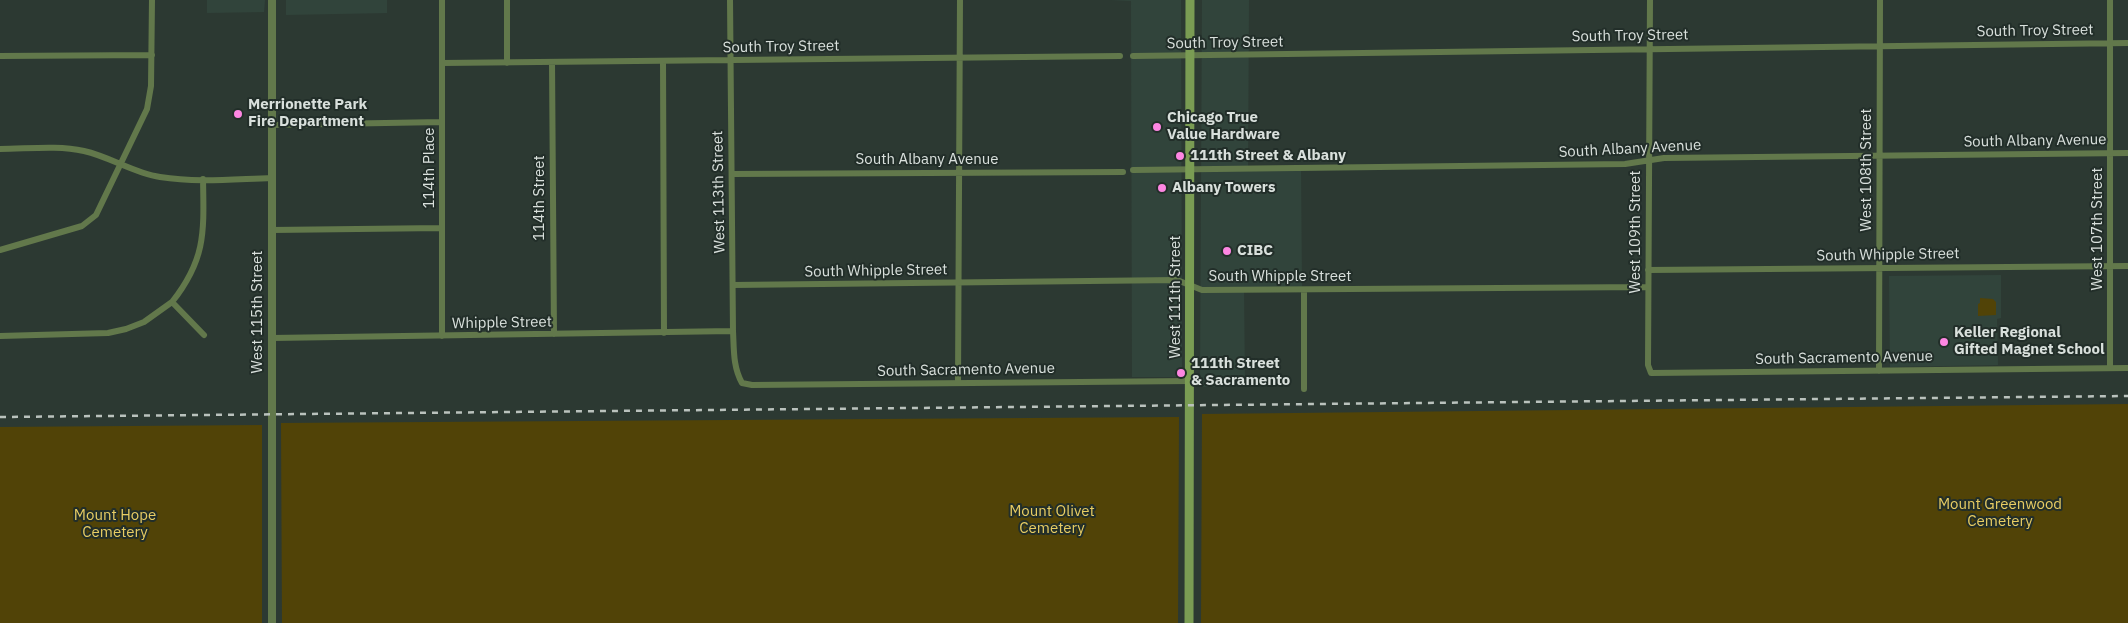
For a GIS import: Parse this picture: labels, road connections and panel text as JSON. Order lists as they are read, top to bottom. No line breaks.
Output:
{"streets":{"main road":["West 111th Street"],"street":["South Troy Street","South Albany Avenue","114th Place","West 108th Street","West 113th Street","114th Street","West 107th Street","West 109th Street","South Whipple Street","West 115th Street","Whipple Street","South Sacramento Avenue"]},"crossings":[["South Troy Street","114th Place"],["South Troy Street","West 108th Street"],["South Troy Street","West 113th Street"],["South Troy Street","114th Street"],["South Troy Street","West 107th Street"],["South Troy Street","West 109th Street"],["South Troy Street","West 111th Street"],["South Albany Avenue","West 108th Street"],["South Albany Avenue","West 113th Street"],["South Albany Avenue","West 107th Street"],["South Albany Avenue","West 109th Street"],["South Albany Avenue","West 111th Street"],["114th Place","Whipple Street"],["West 108th Street","South Whipple Street"],["West 108th Street","South Sacramento Avenue"],["West 113th Street","South Whipple Street"],["West 113th Street","Whipple Street"],["West 113th Street","South Sacramento Avenue"],["114th Street","Whipple Street"],["West 107th Street","South Whipple Street"],["West 107th Street","South Sacramento Avenue"],["West 109th Street","South Whipple Street"],["West 109th Street","South Sacramento Avenue"],["South Whipple Street","West 111th Street"],["West 111th Street","South Sacramento Avenue"],["West 115th Street","Whipple Street"]],"parks":["Mount Greenwood Cemetery","Mount Olivet Cemetery","Mount Hope Cemetery"],"places":["Merrionette Park Fire Department","Chicago True Value Hardware","111th Street & Albany","Albany Towers","CIBC","Keller Regional Gifted Magnet School","111th Street & Sacramento"]}
